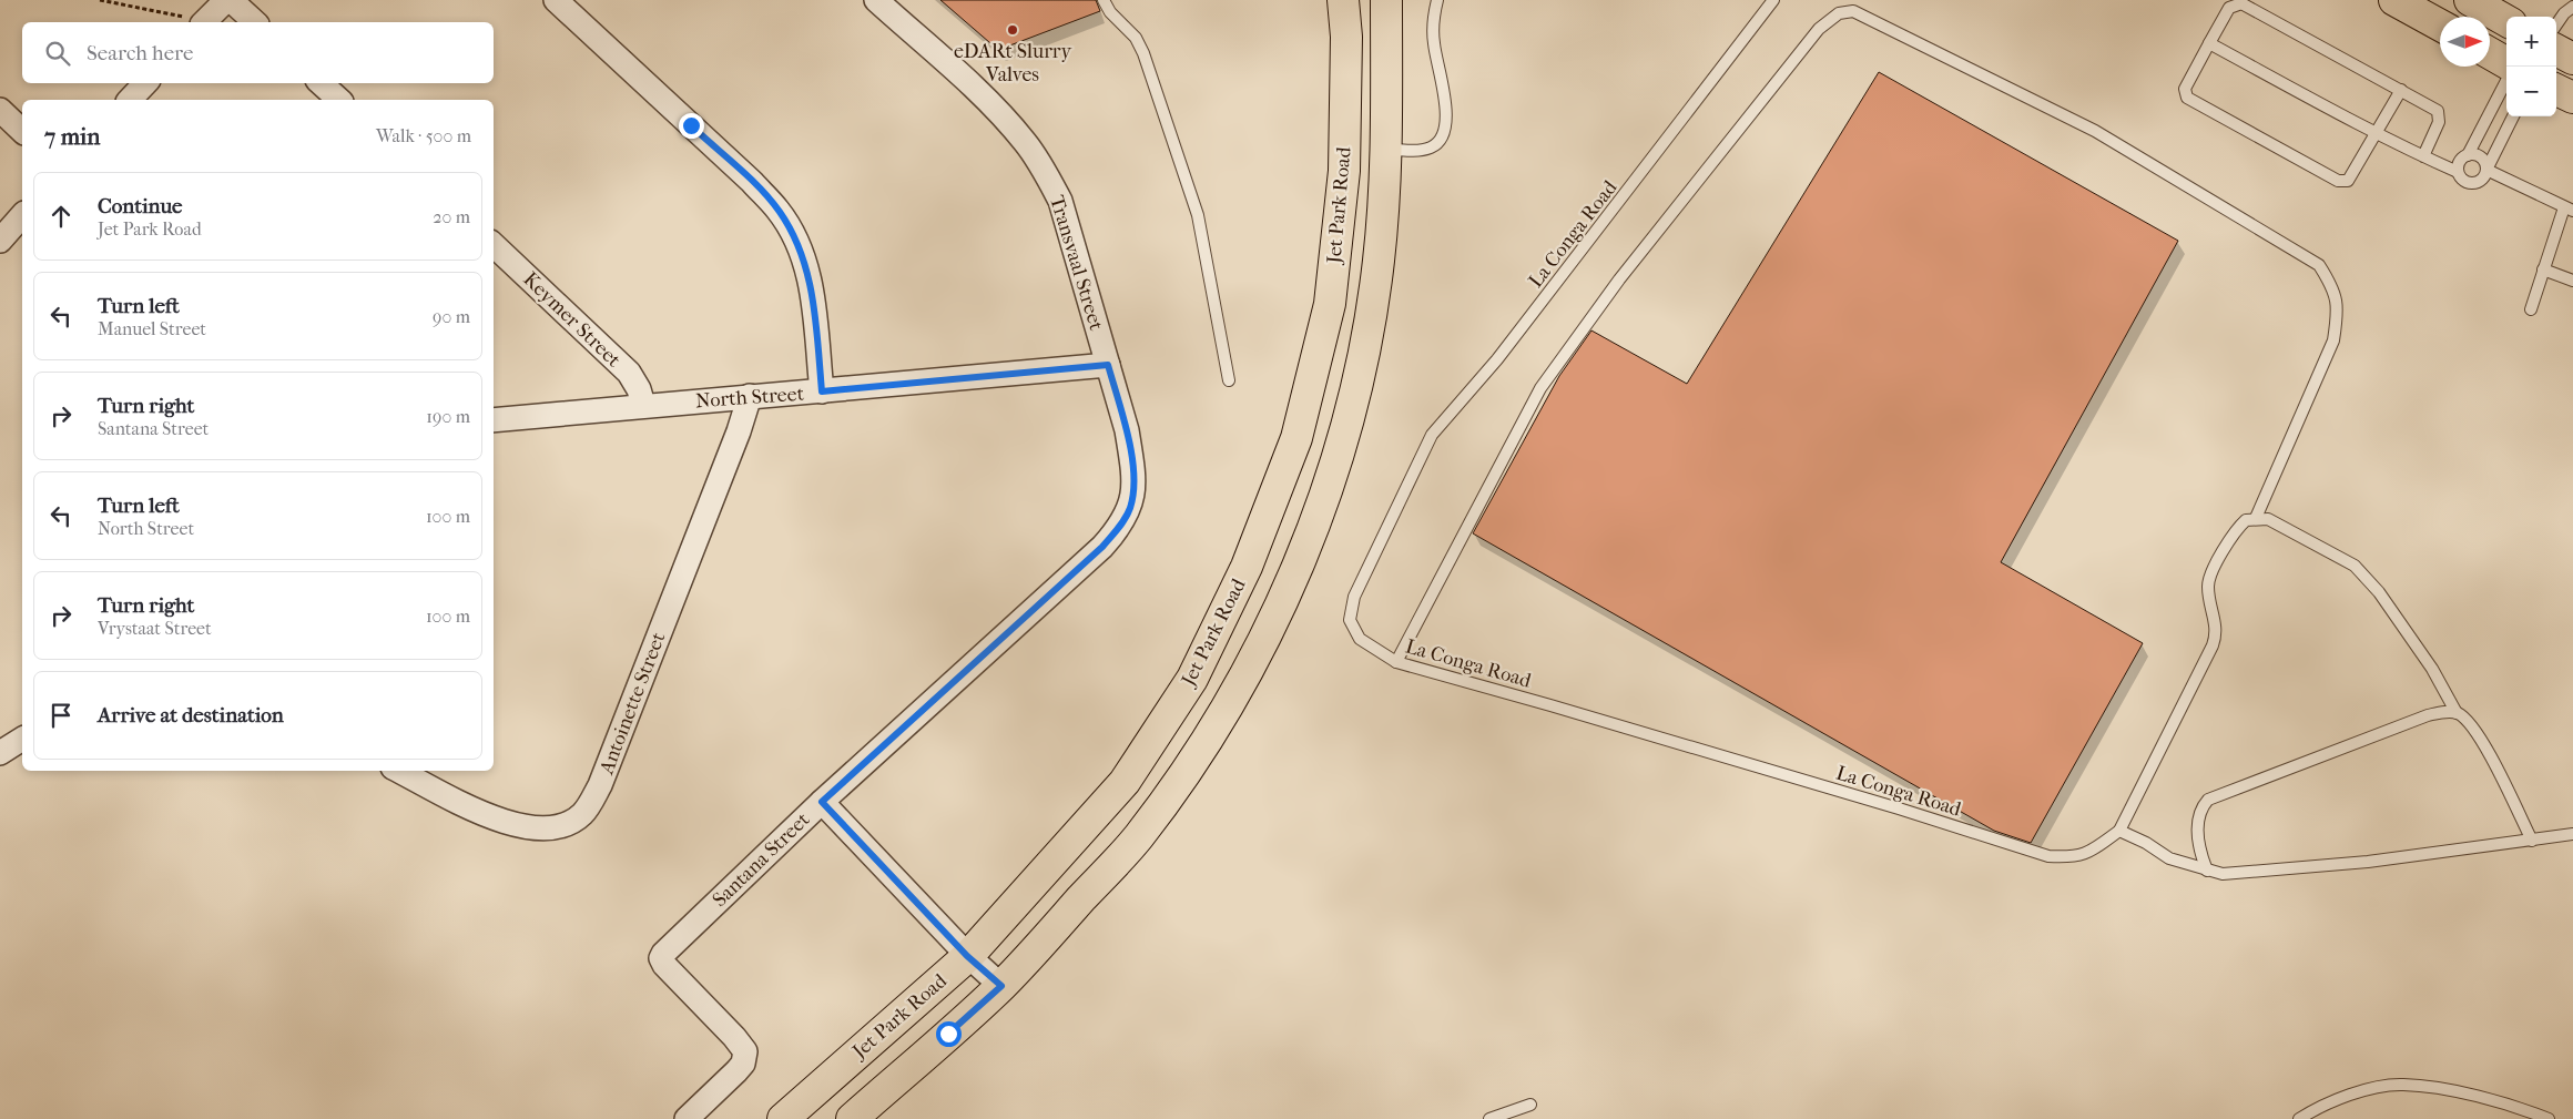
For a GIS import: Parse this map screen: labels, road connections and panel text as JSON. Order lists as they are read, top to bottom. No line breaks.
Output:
{"streets":{"main road":["Jet Park Road"],"street":["Transvaal Street","Keymer Street","North Street","Antoinette Street","Santana Street"],"lane":["La Conga Road"]},"crossings":[["Transvaal Street","North Street"],["Transvaal Street","Santana Street"],["Keymer Street","North Street"],["North Street","Antoinette Street"],["North Street","Santana Street"]],"places":["eDARt Slurry Valves"],"north":"right","page":{"map_buttons":["+","−"],"search":"Search here","heading":["7 min","Walk · 500 m"],"list":[["Continue","Jet Park Road","20 m"],["Turn left","Manuel Street","90 m"],["Turn right","Santana Street","190 m"],["Turn left","North Street","100 m"],["Turn right","Vrystaat Street","100 m"],"Arrive at destination"]}}
